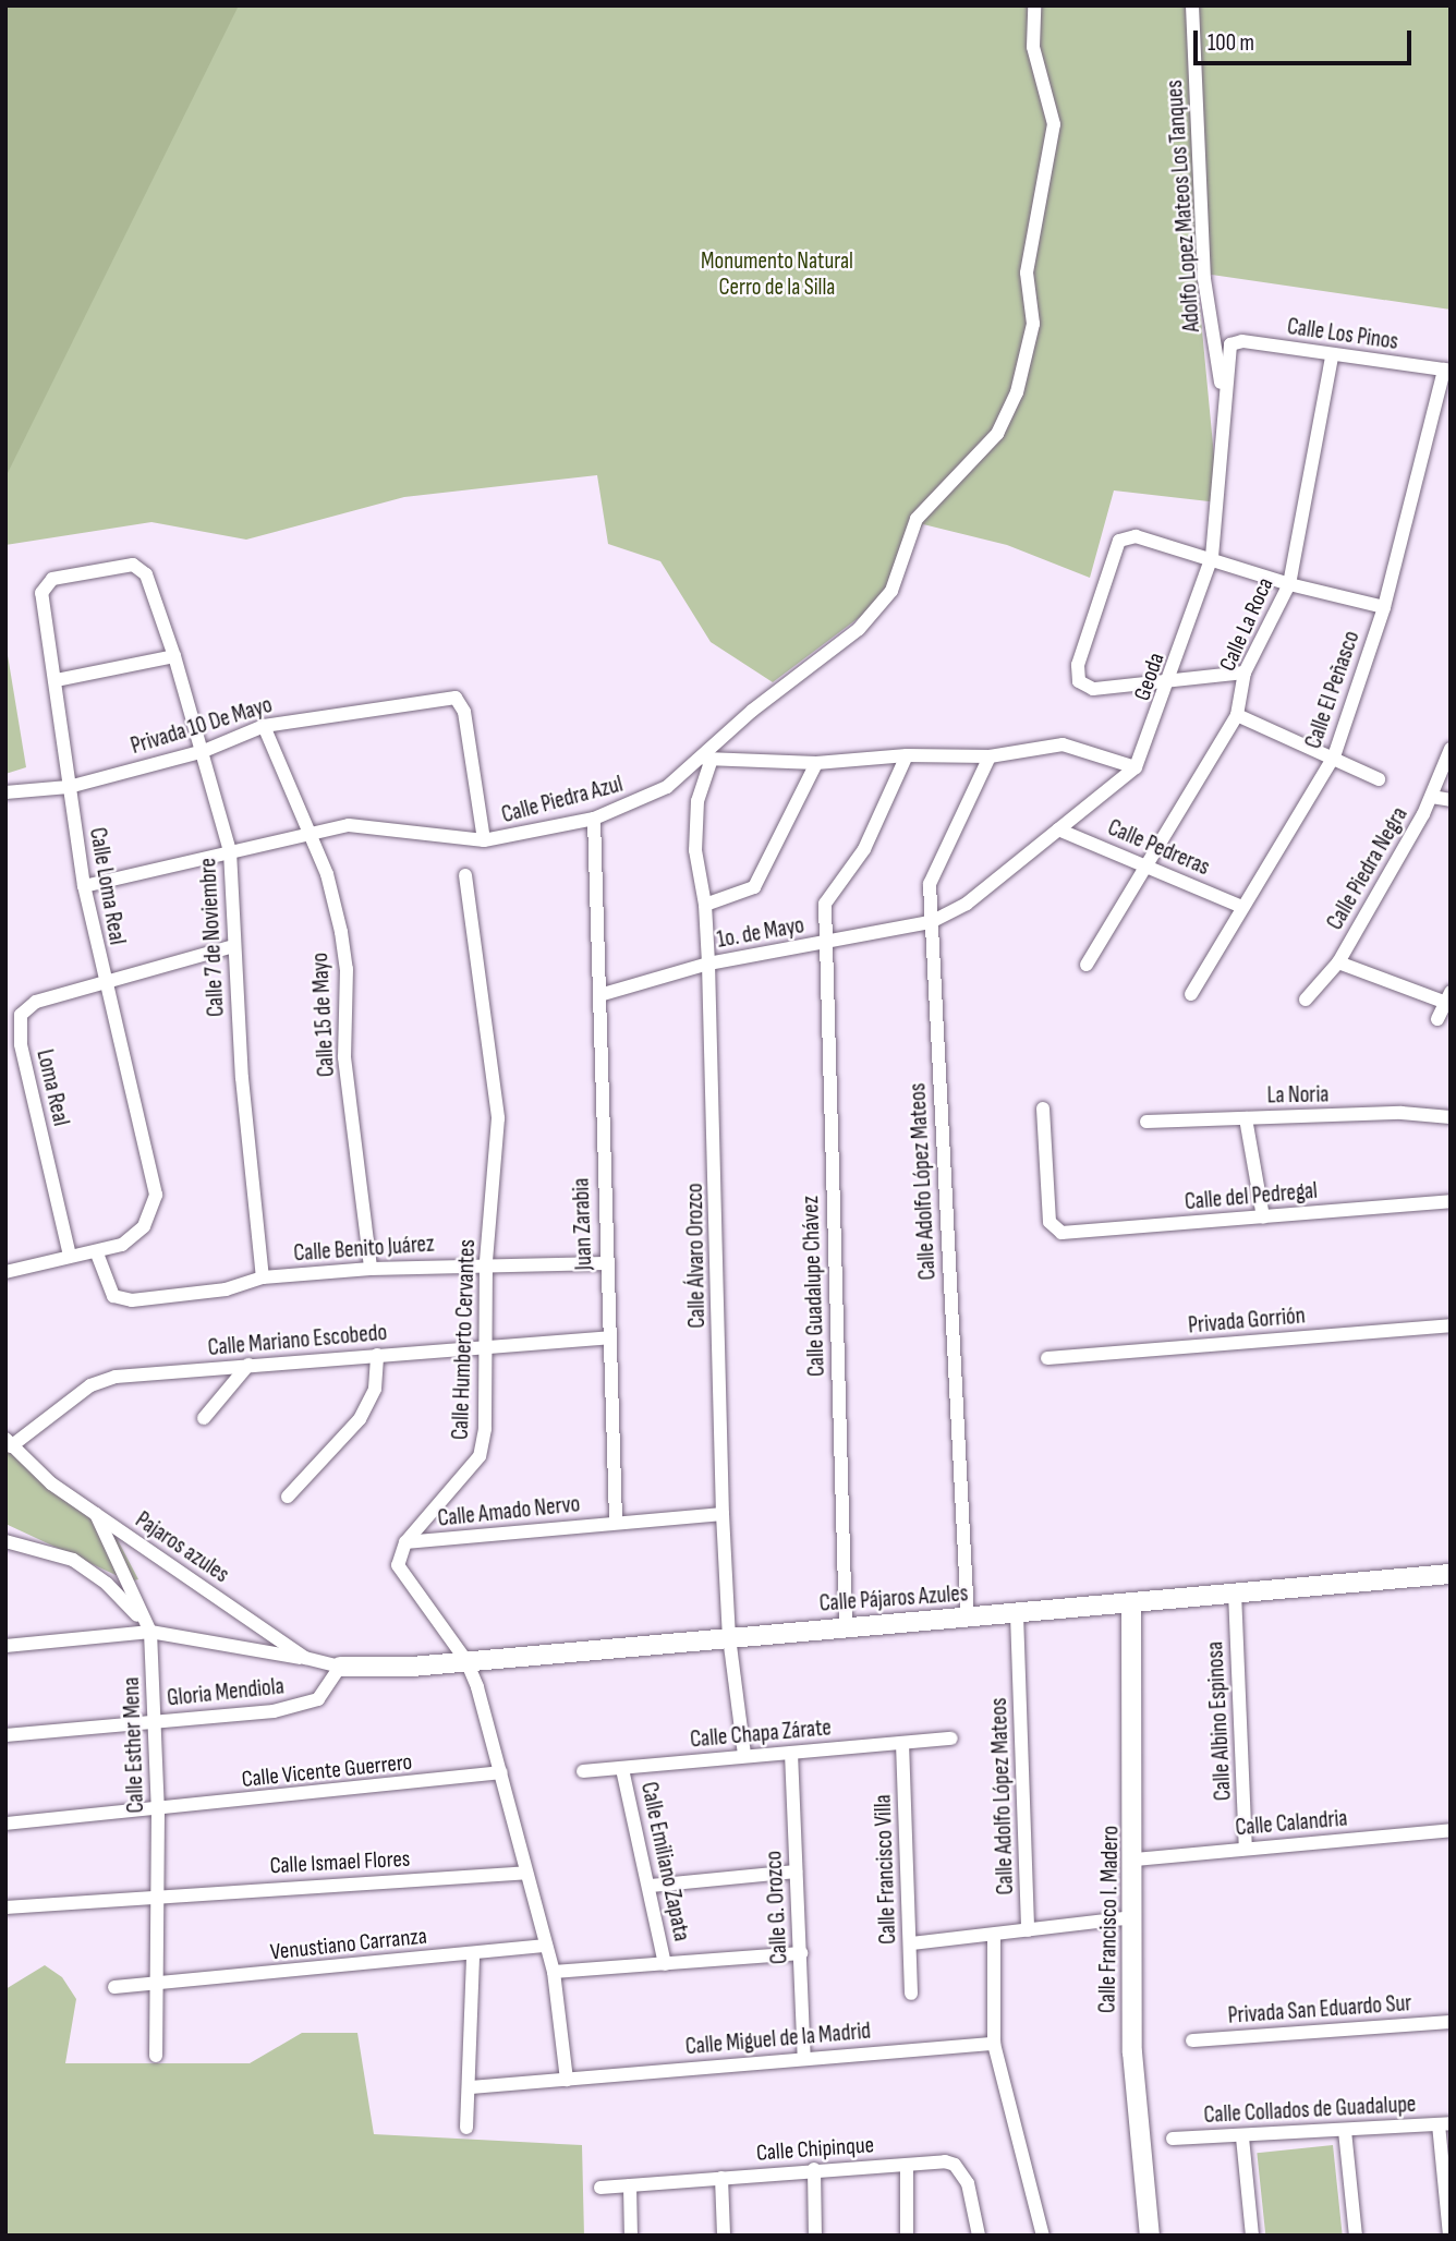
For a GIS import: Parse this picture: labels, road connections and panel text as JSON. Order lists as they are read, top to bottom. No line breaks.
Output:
{"streets":{"street":["Adolfo Lopez Mateos Los Tanques","Calle Los Pinos","Calle La Roca","Geoda","Calle El Peñasco","Privada 10 De Mayo","Calle Piedra Azul","Calle Pedreras","Calle Piedra Negra","Calle Loma Real","1o. de Mayo","Calle 7 de Noviembre","Calle 15 de Mayo","Loma Real","La Noria","Calle Adolfo López Mateos","Calle del Pedregal","Juan Zarabia","Calle Benito Juárez","Calle Álvaro Orozco","Calle Guadalupe Chávez","Privada Gorrión","Calle Humberto Cervantes","Calle Mariano Escobedo","Calle Amado Nervo","Pajaros azules","Calle Pájaros Azules","Gloria Mendiola","Calle Albino Espinosa","Calle Chapa Zárate","Calle Esther Mena","Calle Vicente Guerrero","Calle Calandria","Calle Emiliano Zapata","Calle Ismael Flores","Calle Francisco Villa","Calle G. Orozco","Calle Francisco I. Madero","Venustiano Carranza","Privada San Eduardo Sur","Calle Miguel de la Madrid","Calle Collados de Guadalupe","Calle Chipinque"]},"crossings":[["Adolfo Lopez Mateos Los Tanques","Geoda"],["Calle Los Pinos","Calle La Roca"],["Calle Los Pinos","Geoda"],["Calle Los Pinos","Calle El Peñasco"],["Calle La Roca","Calle Pedreras"],["Geoda","Calle Pedreras"],["Geoda","1o. de Mayo"],["Geoda","Calle Adolfo López Mateos"],["Calle El Peñasco","Calle Pedreras"],["Privada 10 De Mayo","Calle Piedra Azul"],["Privada 10 De Mayo","Calle Loma Real"],["Privada 10 De Mayo","Calle 7 de Noviembre"],["Privada 10 De Mayo","Calle 15 de Mayo"],["Calle Piedra Azul","Calle Loma Real"],["Calle Piedra Azul","Calle 7 de Noviembre"],["Calle Piedra Azul","Calle 15 de Mayo"],["Calle Piedra Azul","Juan Zarabia"],["Calle Piedra Azul","Calle Álvaro Orozco"],["Calle Loma Real","Calle 7 de Noviembre"],["Calle Loma Real","Loma Real"],["1o. de Mayo","Calle Adolfo López Mateos"],["1o. de Mayo","Juan Zarabia"],["1o. de Mayo","Calle Álvaro Orozco"],["1o. de Mayo","Calle Guadalupe Chávez"],["Calle 7 de Noviembre","Calle Benito Juárez"],["Calle 15 de Mayo","Calle Benito Juárez"],["Calle Adolfo López Mateos","Calle Pájaros Azules"],["Juan Zarabia","Calle Benito Juárez"],["Juan Zarabia","Calle Mariano Escobedo"],["Juan Zarabia","Calle Amado Nervo"],["Calle Benito Juárez","Calle Humberto Cervantes"],["Calle Álvaro Orozco","Calle Pájaros Azules"],["Calle Álvaro Orozco","Calle Chapa Zárate"],["Calle Guadalupe Chávez","Calle Pájaros Azules"],["Calle Humberto Cervantes","Calle Mariano Escobedo"],["Calle Humberto Cervantes","Calle Amado Nervo"],["Calle Mariano Escobedo","Pajaros azules"],["Pajaros azules","Calle Pájaros Azules"],["Pajaros azules","Gloria Mendiola"],["Pajaros azules","Calle Esther Mena"],["Calle Pájaros Azules","Gloria Mendiola"],["Calle Pájaros Azules","Calle Albino Espinosa"],["Calle Pájaros Azules","Calle Francisco I. Madero"],["Gloria Mendiola","Calle Esther Mena"],["Calle Albino Espinosa","Calle Calandria"],["Calle Chapa Zárate","Calle Emiliano Zapata"],["Calle Chapa Zárate","Calle Francisco Villa"],["Calle Chapa Zárate","Calle G. Orozco"],["Calle Esther Mena","Calle Vicente Guerrero"],["Calle Esther Mena","Calle Ismael Flores"],["Calle Esther Mena","Venustiano Carranza"],["Calle Calandria","Calle Francisco I. Madero"],["Calle G. Orozco","Calle Miguel de la Madrid"]],"parks":["Monumento Natural Cerro de la Silla"],"scale_bar":"100 m"}
